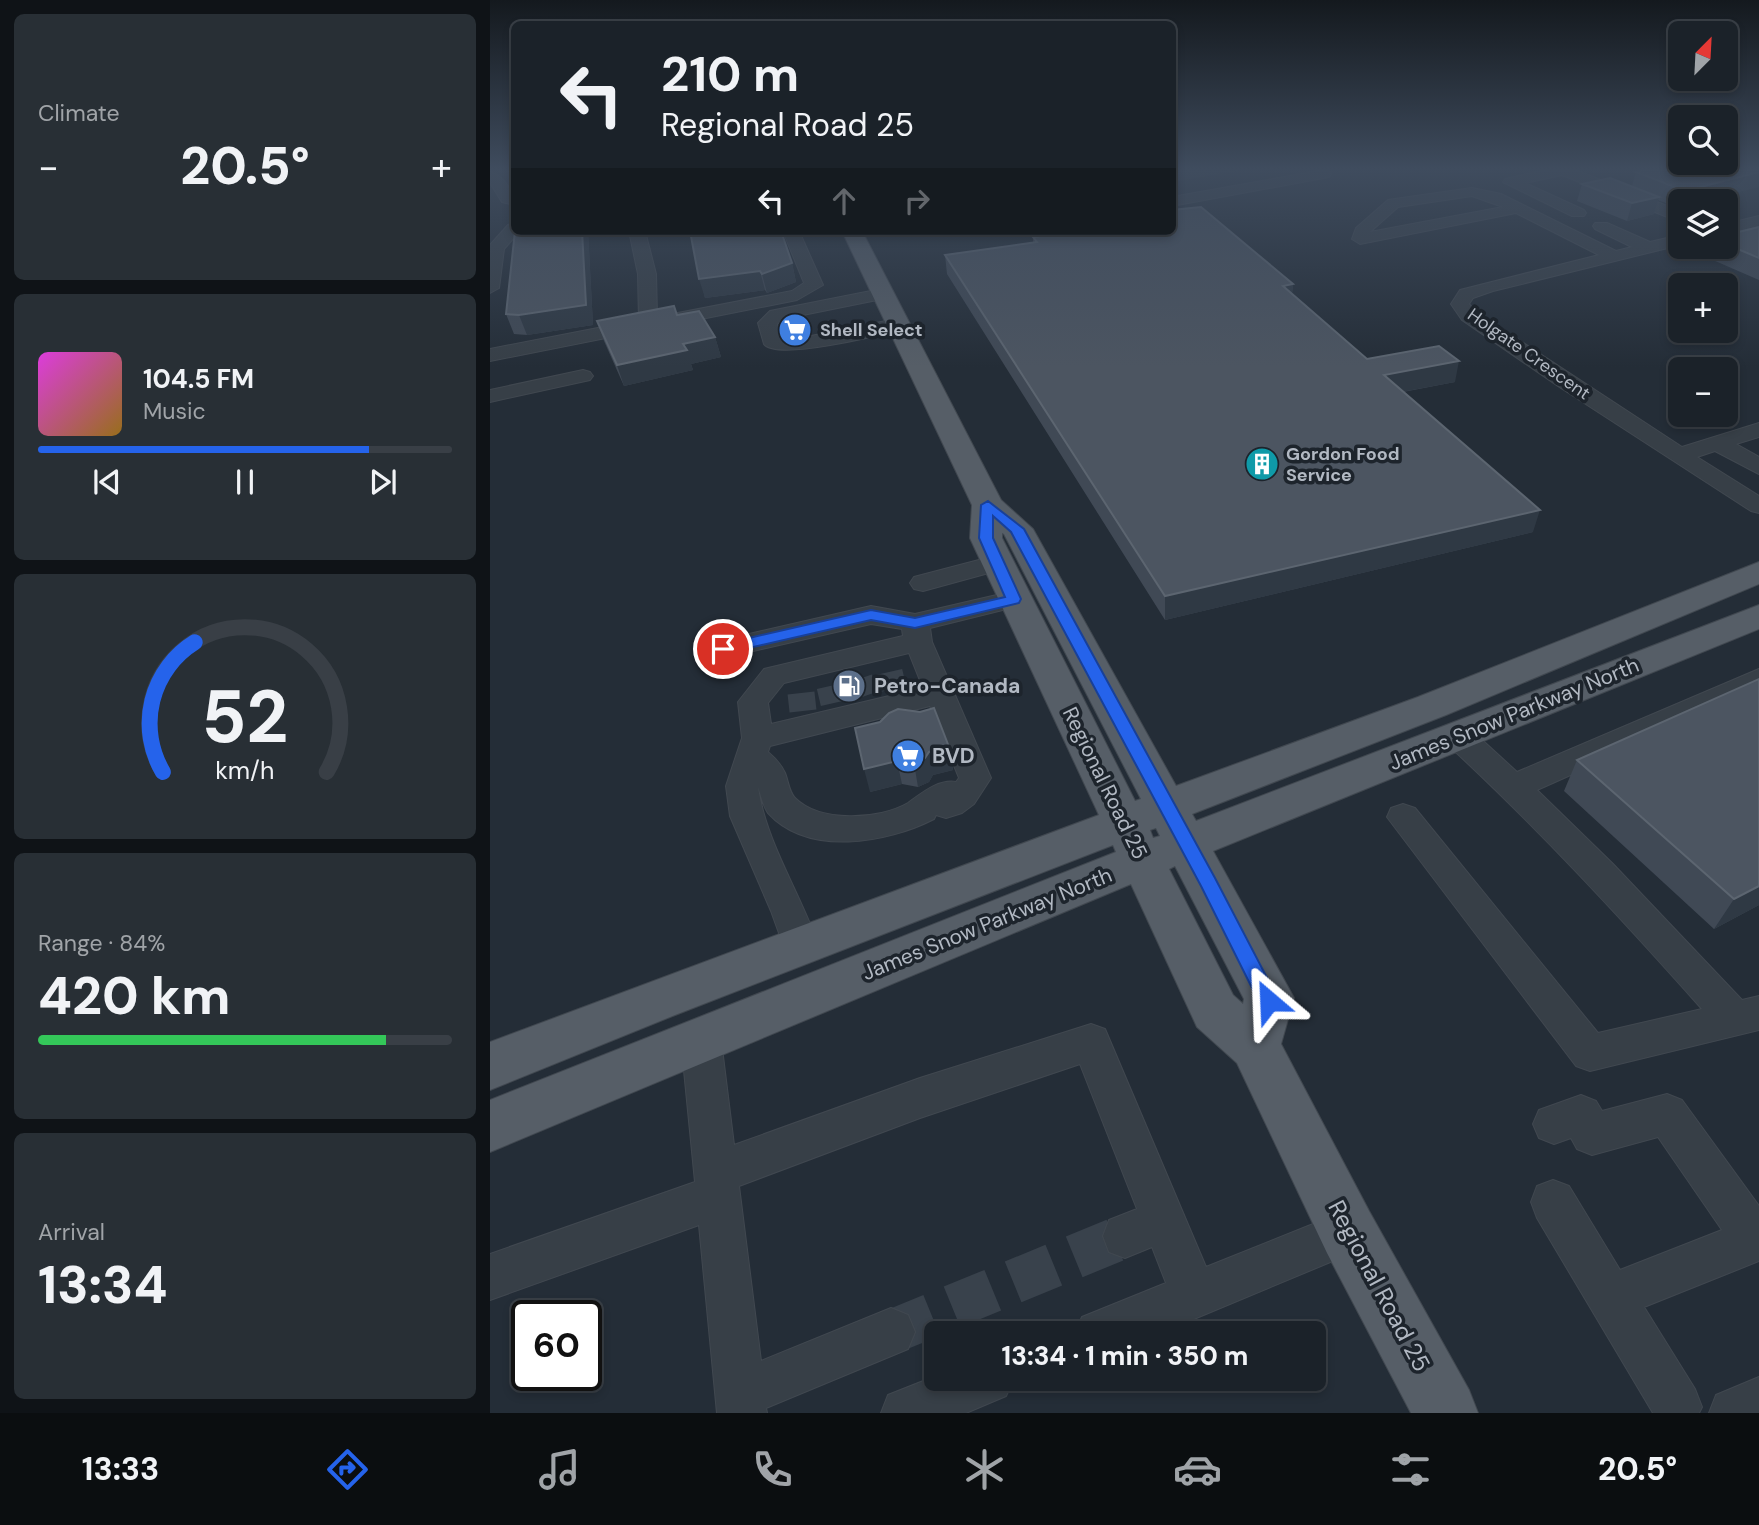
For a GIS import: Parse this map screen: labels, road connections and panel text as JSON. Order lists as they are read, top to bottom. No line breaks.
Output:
{"streets":{"main road":["James Snow Parkway North","Regional Road 25"],"street":["Holgate Crescent"]},"crossings":[["James Snow Parkway North","Regional Road 25"]],"places":{"supermarket":["Shell Select","BVD"],"building":["Gordon Food Service"],"fuel station":["Petro-Canada"]},"north":"top right","page":{"tile":["Climate",["Range · 84%","420 km"],["Arrival","13:34"]],"map_buttons":["+","−"],"turn":["210 m","Regional Road 25"],"heat":["−","20.5°","+"],"song":["104.5 FM","Music"],"limit":"60","trip":"13:34 · 1 min · 350 m","tabs":["13:33","20.5°"],"gauge":["52","km/h"]}}
